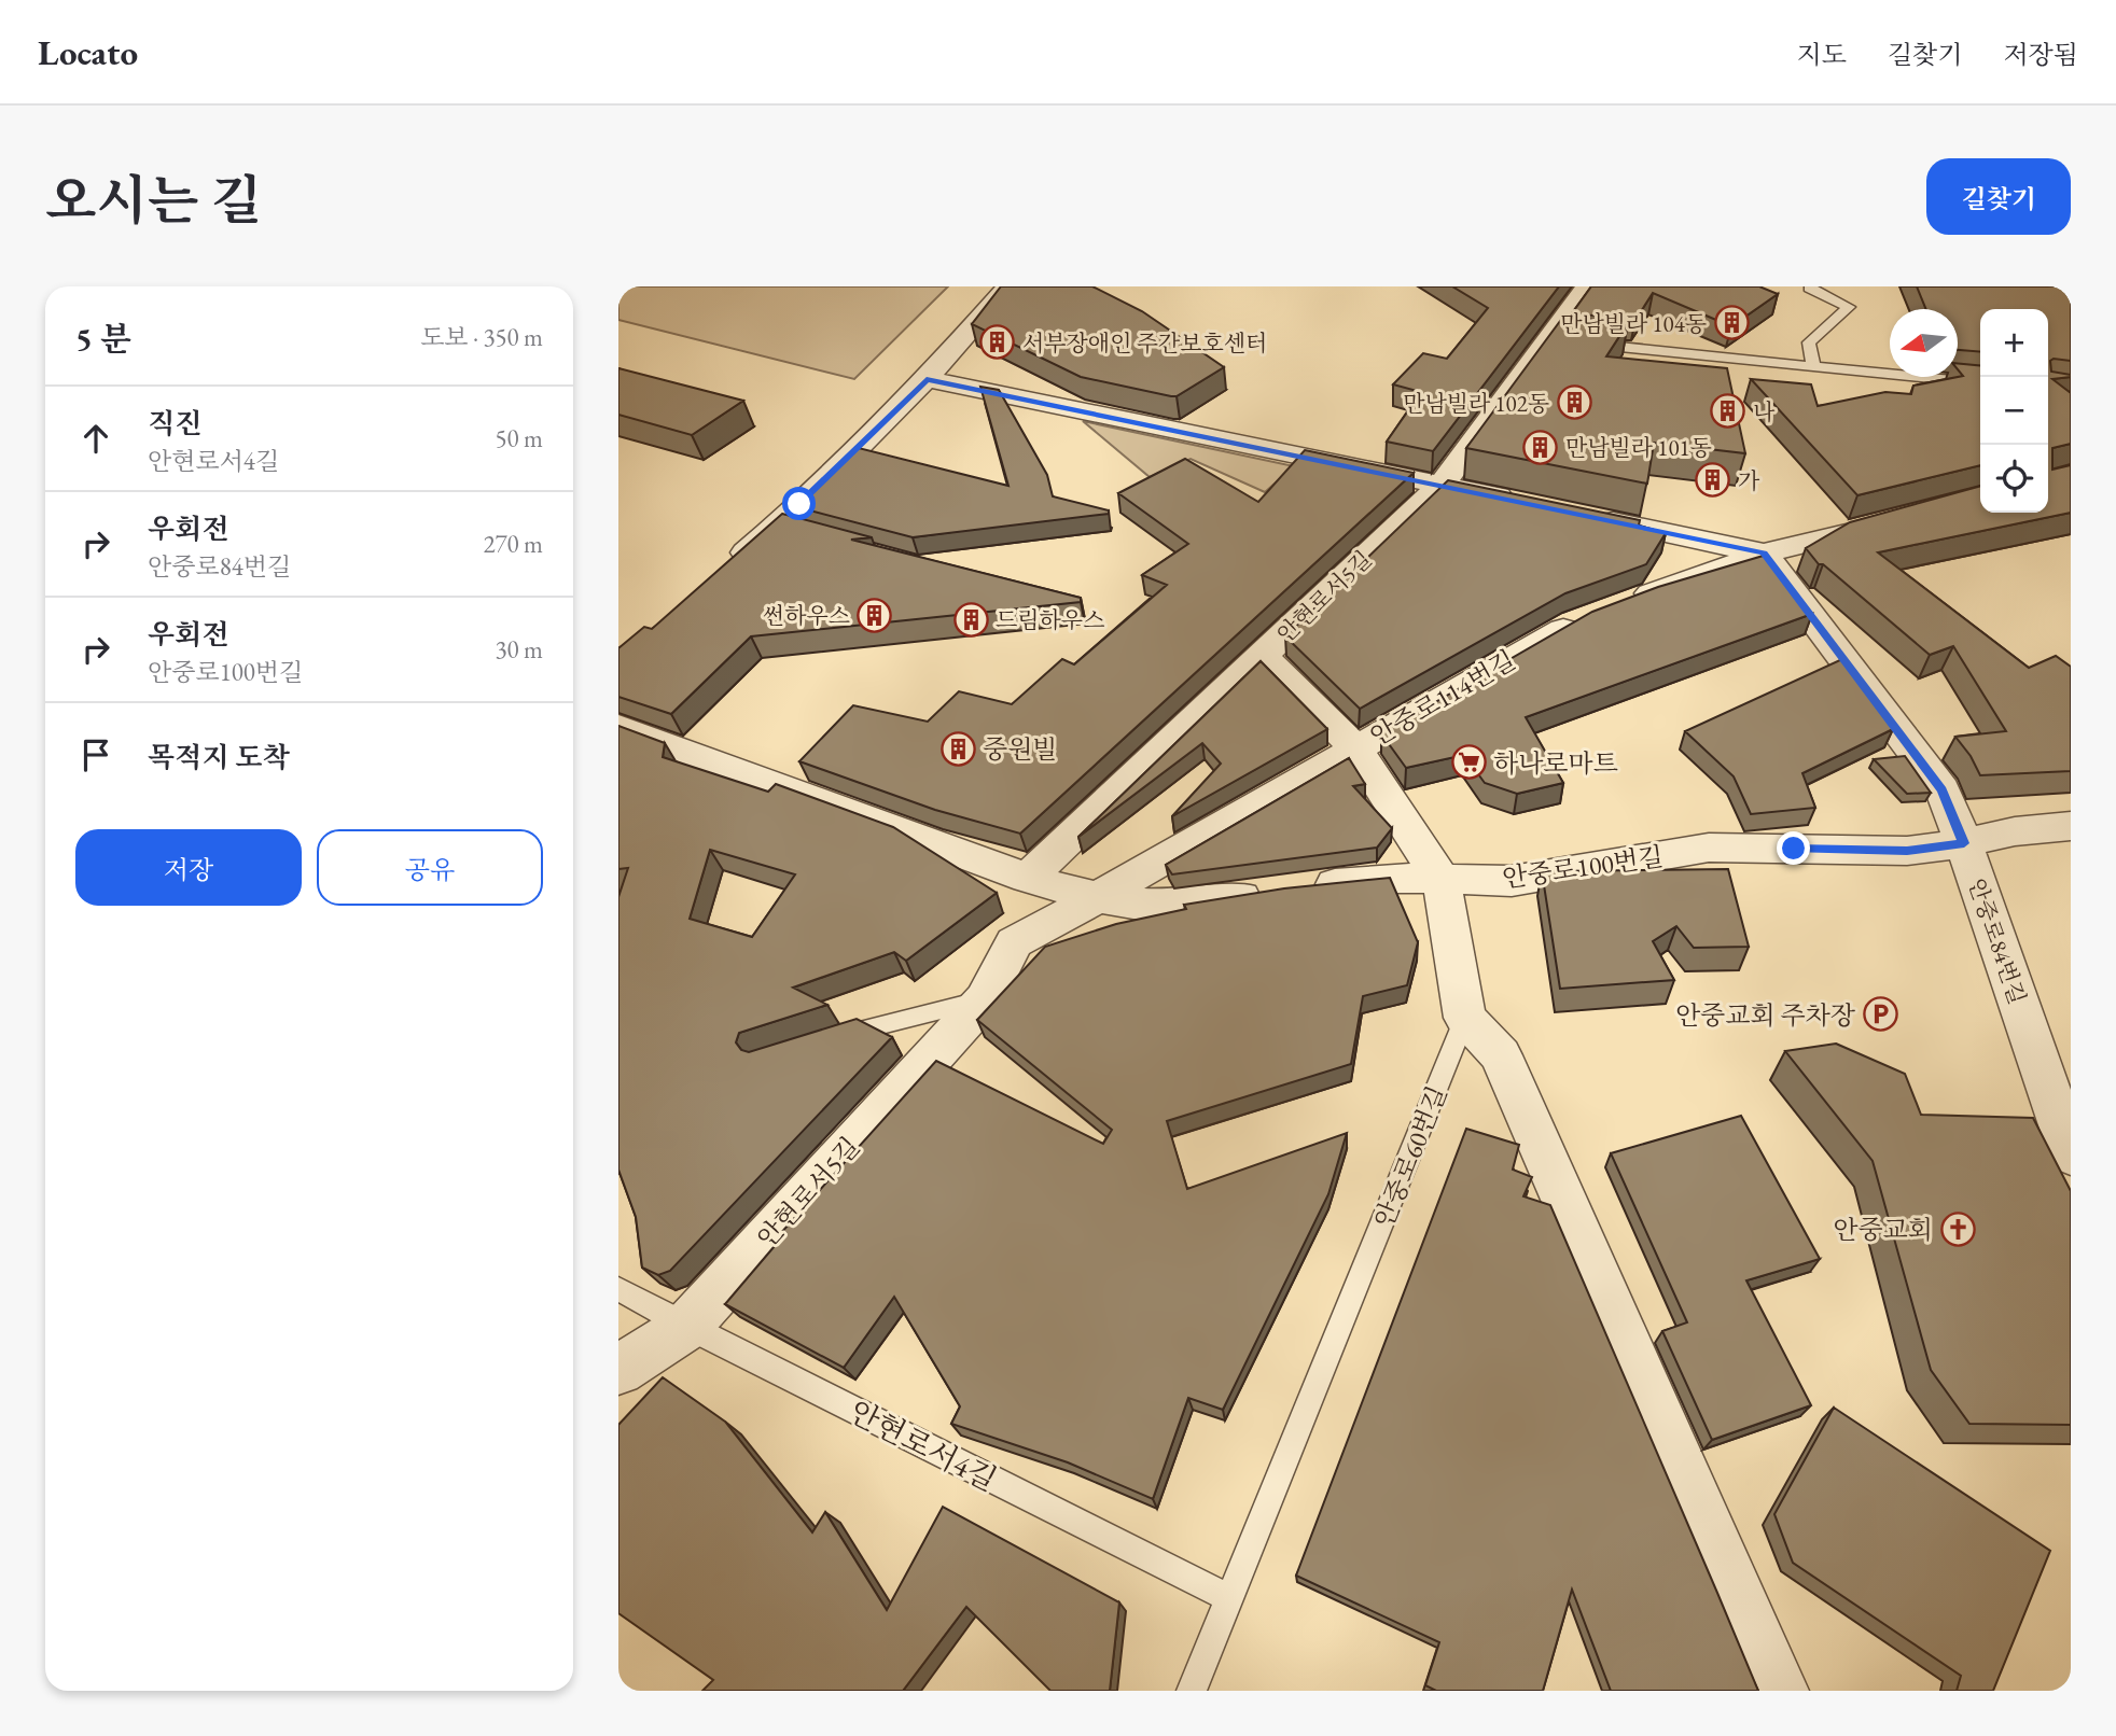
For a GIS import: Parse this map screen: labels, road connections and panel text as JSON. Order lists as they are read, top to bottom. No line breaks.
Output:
{"streets":{"street":["안현로서5길","안중로114번길","안중로100번길","안중로84번길"],"lane":["안중로60번길","안현로서4길"]},"crossings":[["안현로서5길","안중로114번길"],["안현로서5길","안중로100번길"],["안현로서5길","안현로서4길"],["안중로114번길","안중로100번길"],["안중로114번길","안중로84번길"],["안중로100번길","안중로84번길"],["안중로60번길","안현로서4길"]],"places":{"building":["만남빌라 104동","서부장애인 주간보호센터","만남빌라 102동","나","만남빌라 101동","가","썬하우스","드림하우스","중원빌"],"supermarket":["하나로마트"],"parking":["안중교회 주차장"],"church":["안중교회"]},"north":"left","page":{"header":"Locato","nav":["지도","길찾기","저장됨"],"title":"오시는 길","buttons":["길찾기",["저장","공유"]],"heading":["5 분","도보 · 350 m"],"map_buttons":["+","−"],"list":[["직진","안현로서4길","50 m"],["우회전","안중로84번길","270 m"],["우회전","안중로100번길","30 m"],"목적지 도착"]}}
